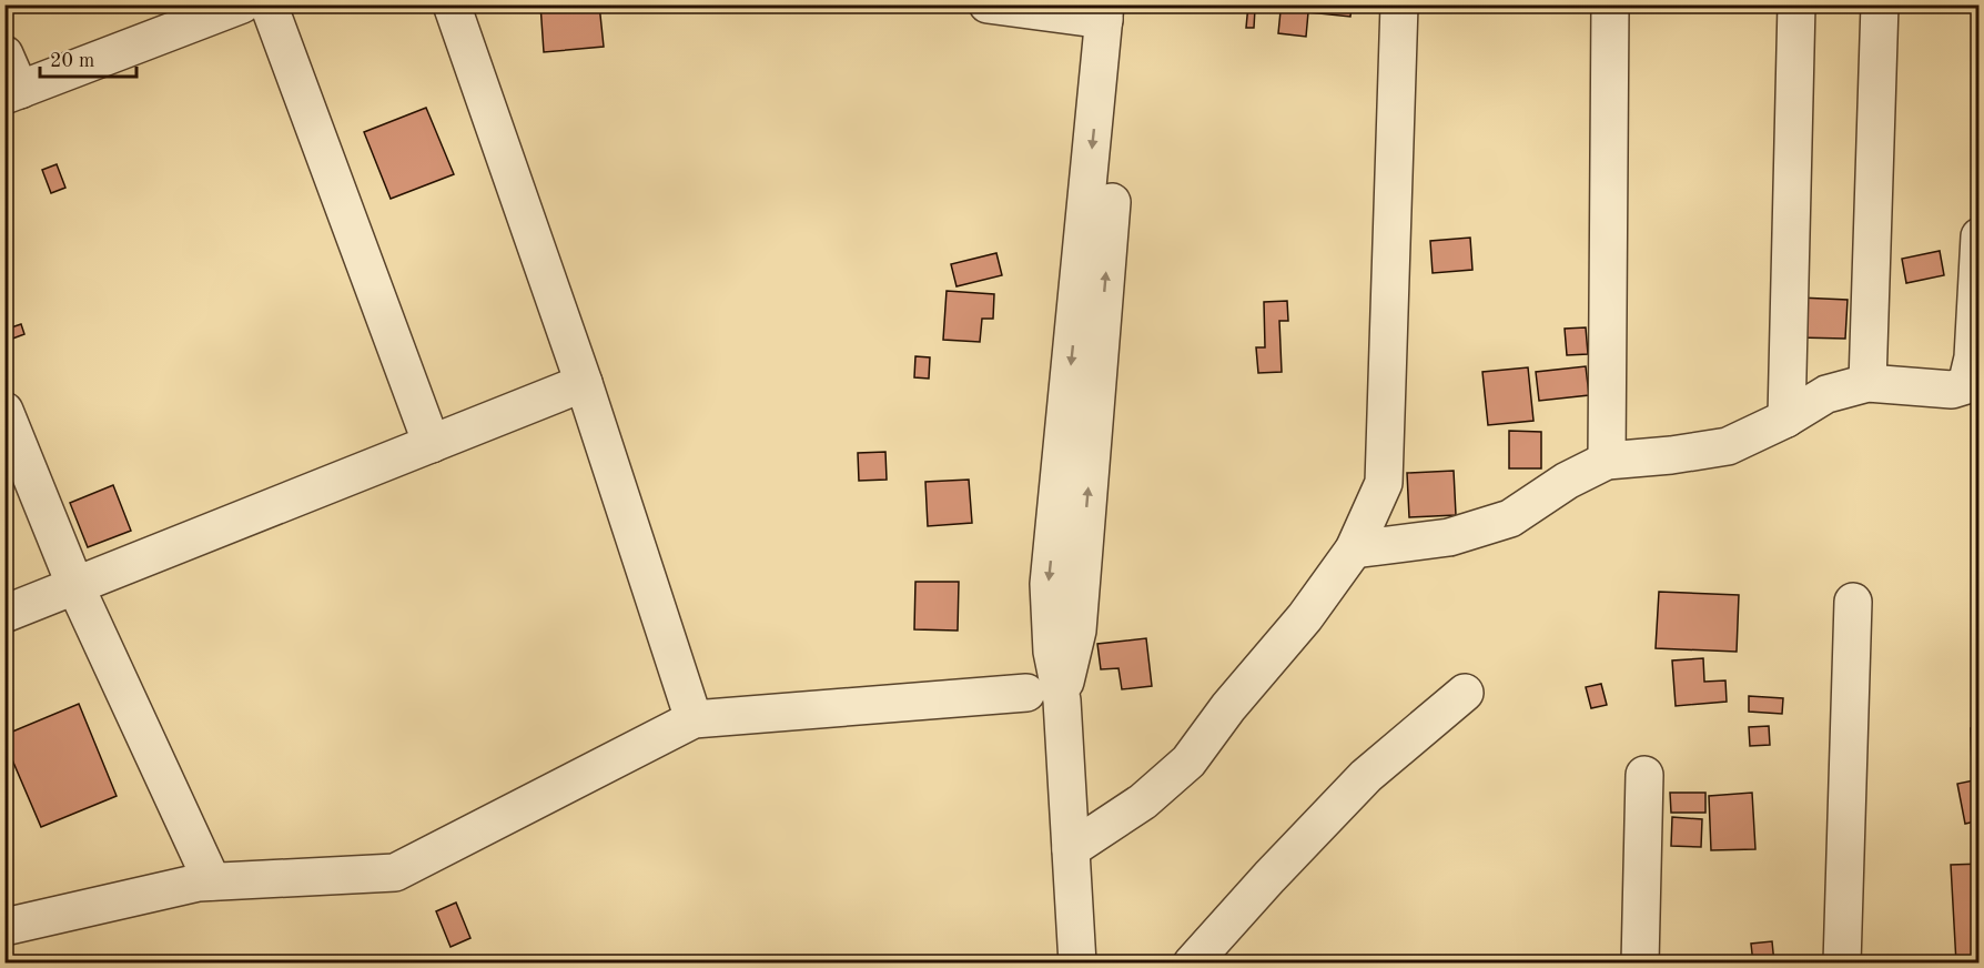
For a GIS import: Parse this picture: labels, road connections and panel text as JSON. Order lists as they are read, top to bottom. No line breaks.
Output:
{"scale_bar":"20 m"}
